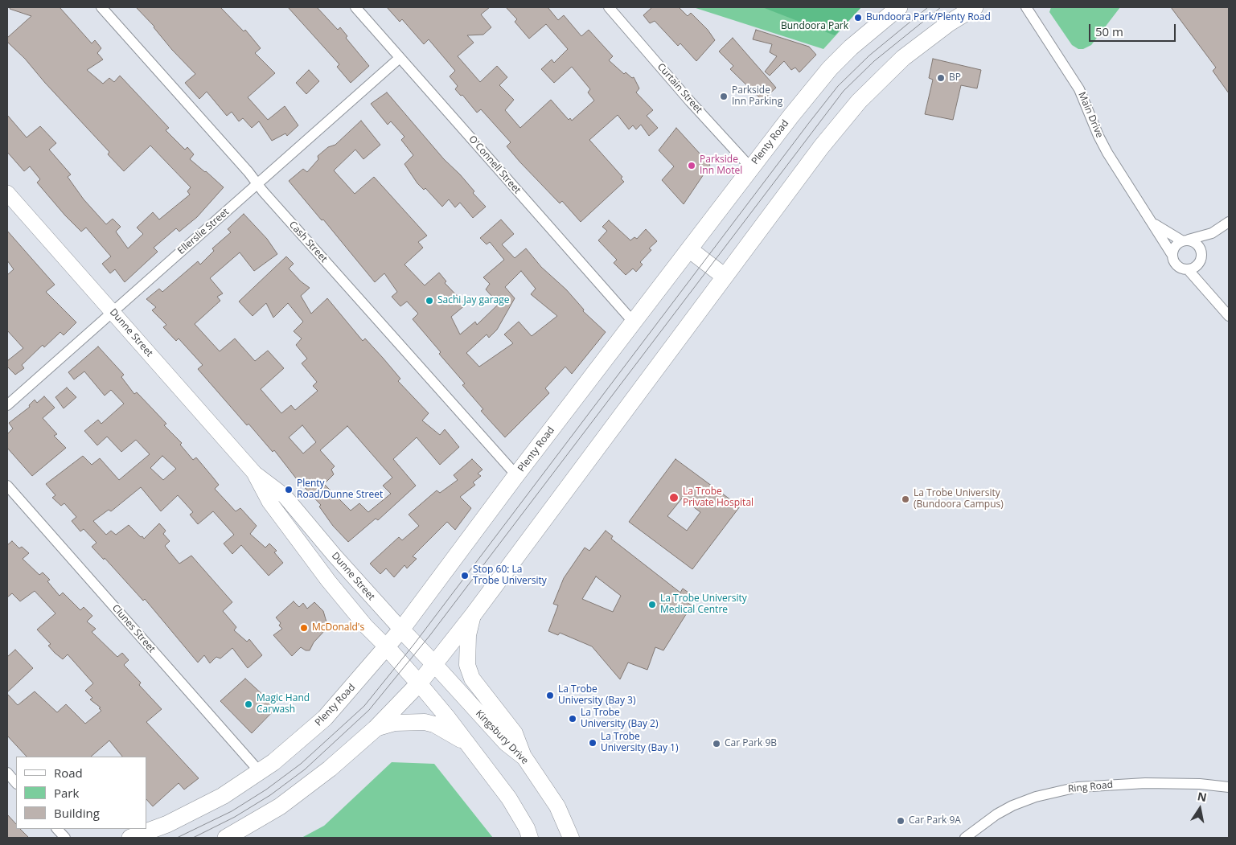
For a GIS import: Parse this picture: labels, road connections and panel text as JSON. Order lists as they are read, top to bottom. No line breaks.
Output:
{"streets":{"highway":["Plenty Road"],"main road":["Dunne Street","Kingsbury Drive"],"street":["Curtain Street","Main Drive","O'Connell Street","Ellerslie Street","Cash Street","Clunes Street","Ring Road"]},"crossings":[["Curtain Street","Plenty Road"],["Plenty Road","O'Connell Street"],["Plenty Road","Cash Street"],["Plenty Road","Dunne Street"],["Plenty Road","Clunes Street"],["O'Connell Street","Ellerslie Street"],["Ellerslie Street","Cash Street"],["Ellerslie Street","Dunne Street"]],"parks":["Bundoora Park"],"places":["Bundoora Park/Plenty Road","BP","Parkside Inn Parking","Parkside Inn Motel","Sachi Jay garage","Plenty Road/Dunne Street","La Trobe Private Hospital","La Trobe University (Bundoora Campus)","Stop 60: La Trobe University","La Trobe University Medical Centre","McDonald's","La Trobe University (Bay 3)","Magic Hand Carwash","La Trobe University (Bay 2)","La Trobe University (Bay 1)","Car Park 9B","Car Park 9A"],"legend":["Road","Park","Building"],"scale_bar":"50 m","north":"top"}
